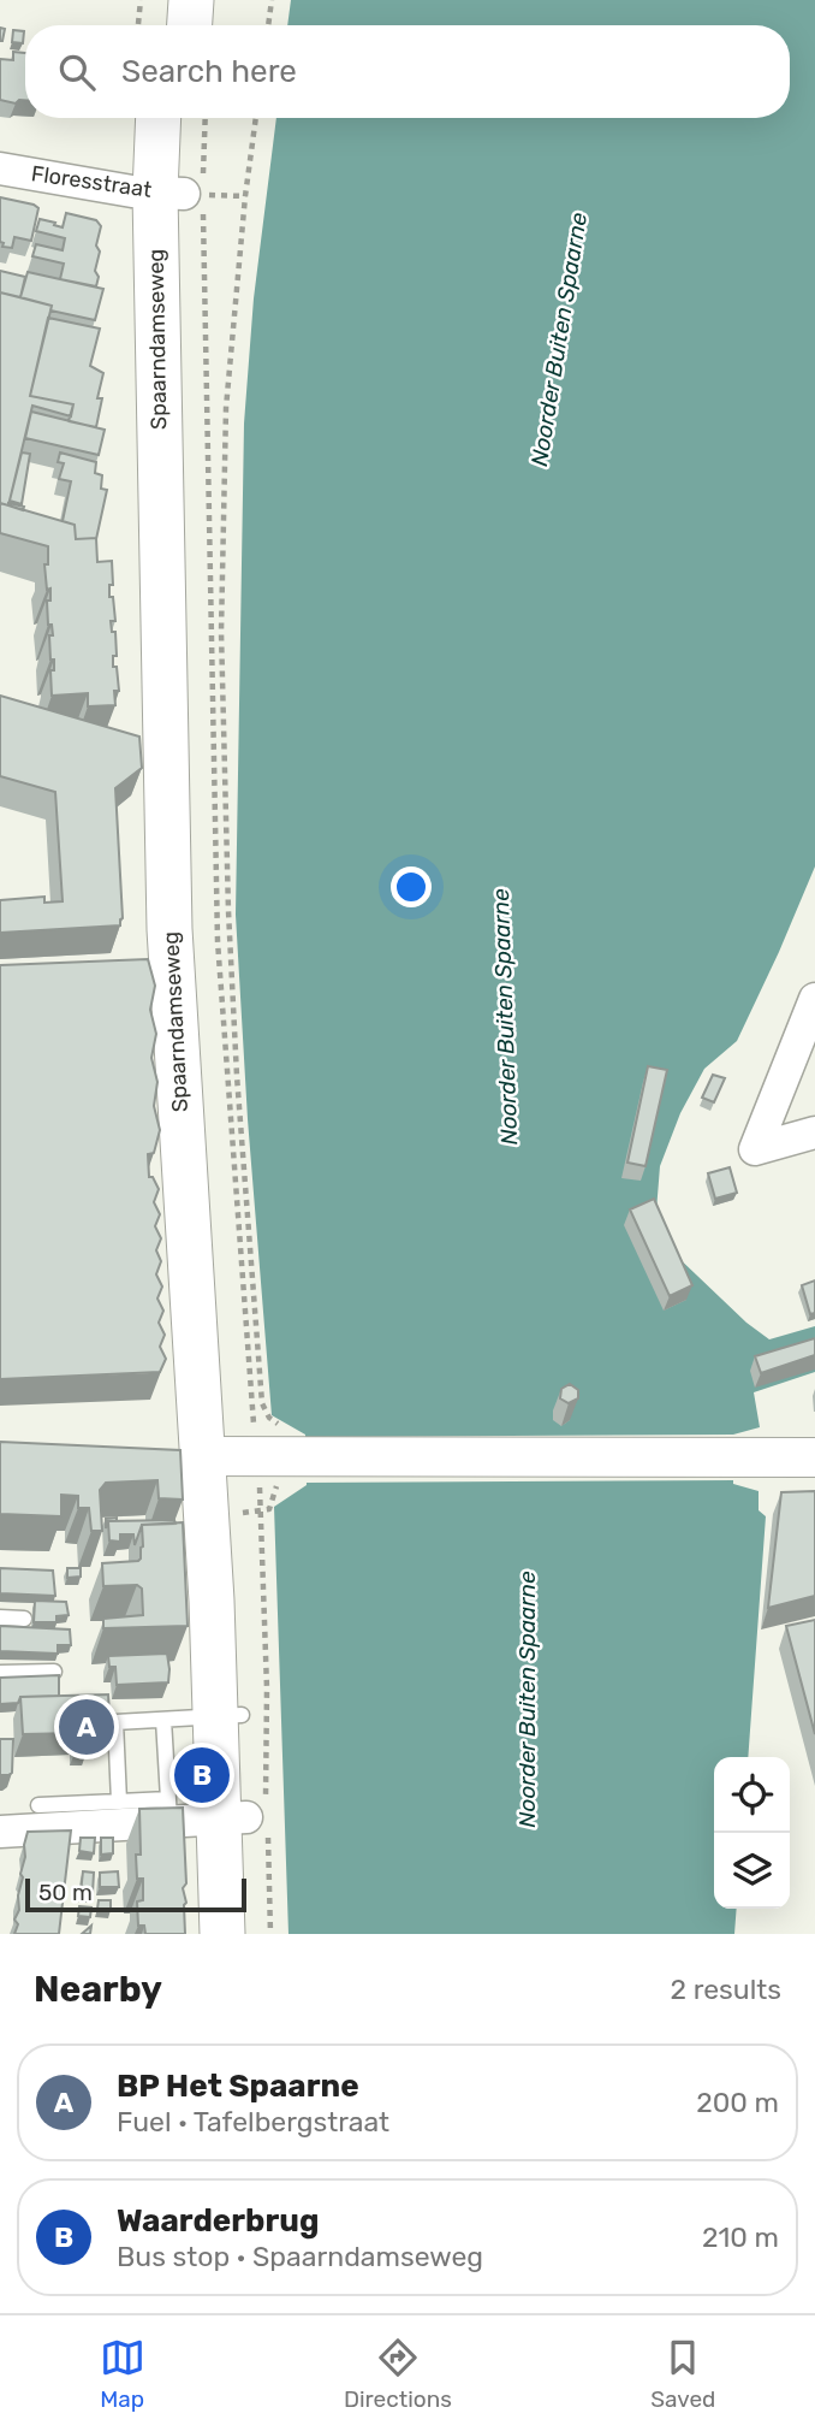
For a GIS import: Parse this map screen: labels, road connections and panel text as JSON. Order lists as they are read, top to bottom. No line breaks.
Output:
{"streets":{"main road":["Spaarndamseweg"],"street":["Floresstraat"]},"crossings":[["Floresstraat","Spaarndamseweg"]],"water":["Noorder Buiten Spaarne"],"scale_bar":"50 m","page":{"search":"Search here","pins":["A","B"],"scale":"50 m","heading":["Nearby","2 results"],"list":[{"mark":"A","name":"BP Het Spaarne","note":"Fuel · Tafelbergstraat","value":"200 m"},{"mark":"B","name":"Waarderbrug","note":"Bus stop · Spaarndamseweg","value":"210 m"}],"nav":["Map","Directions","Saved"]}}
